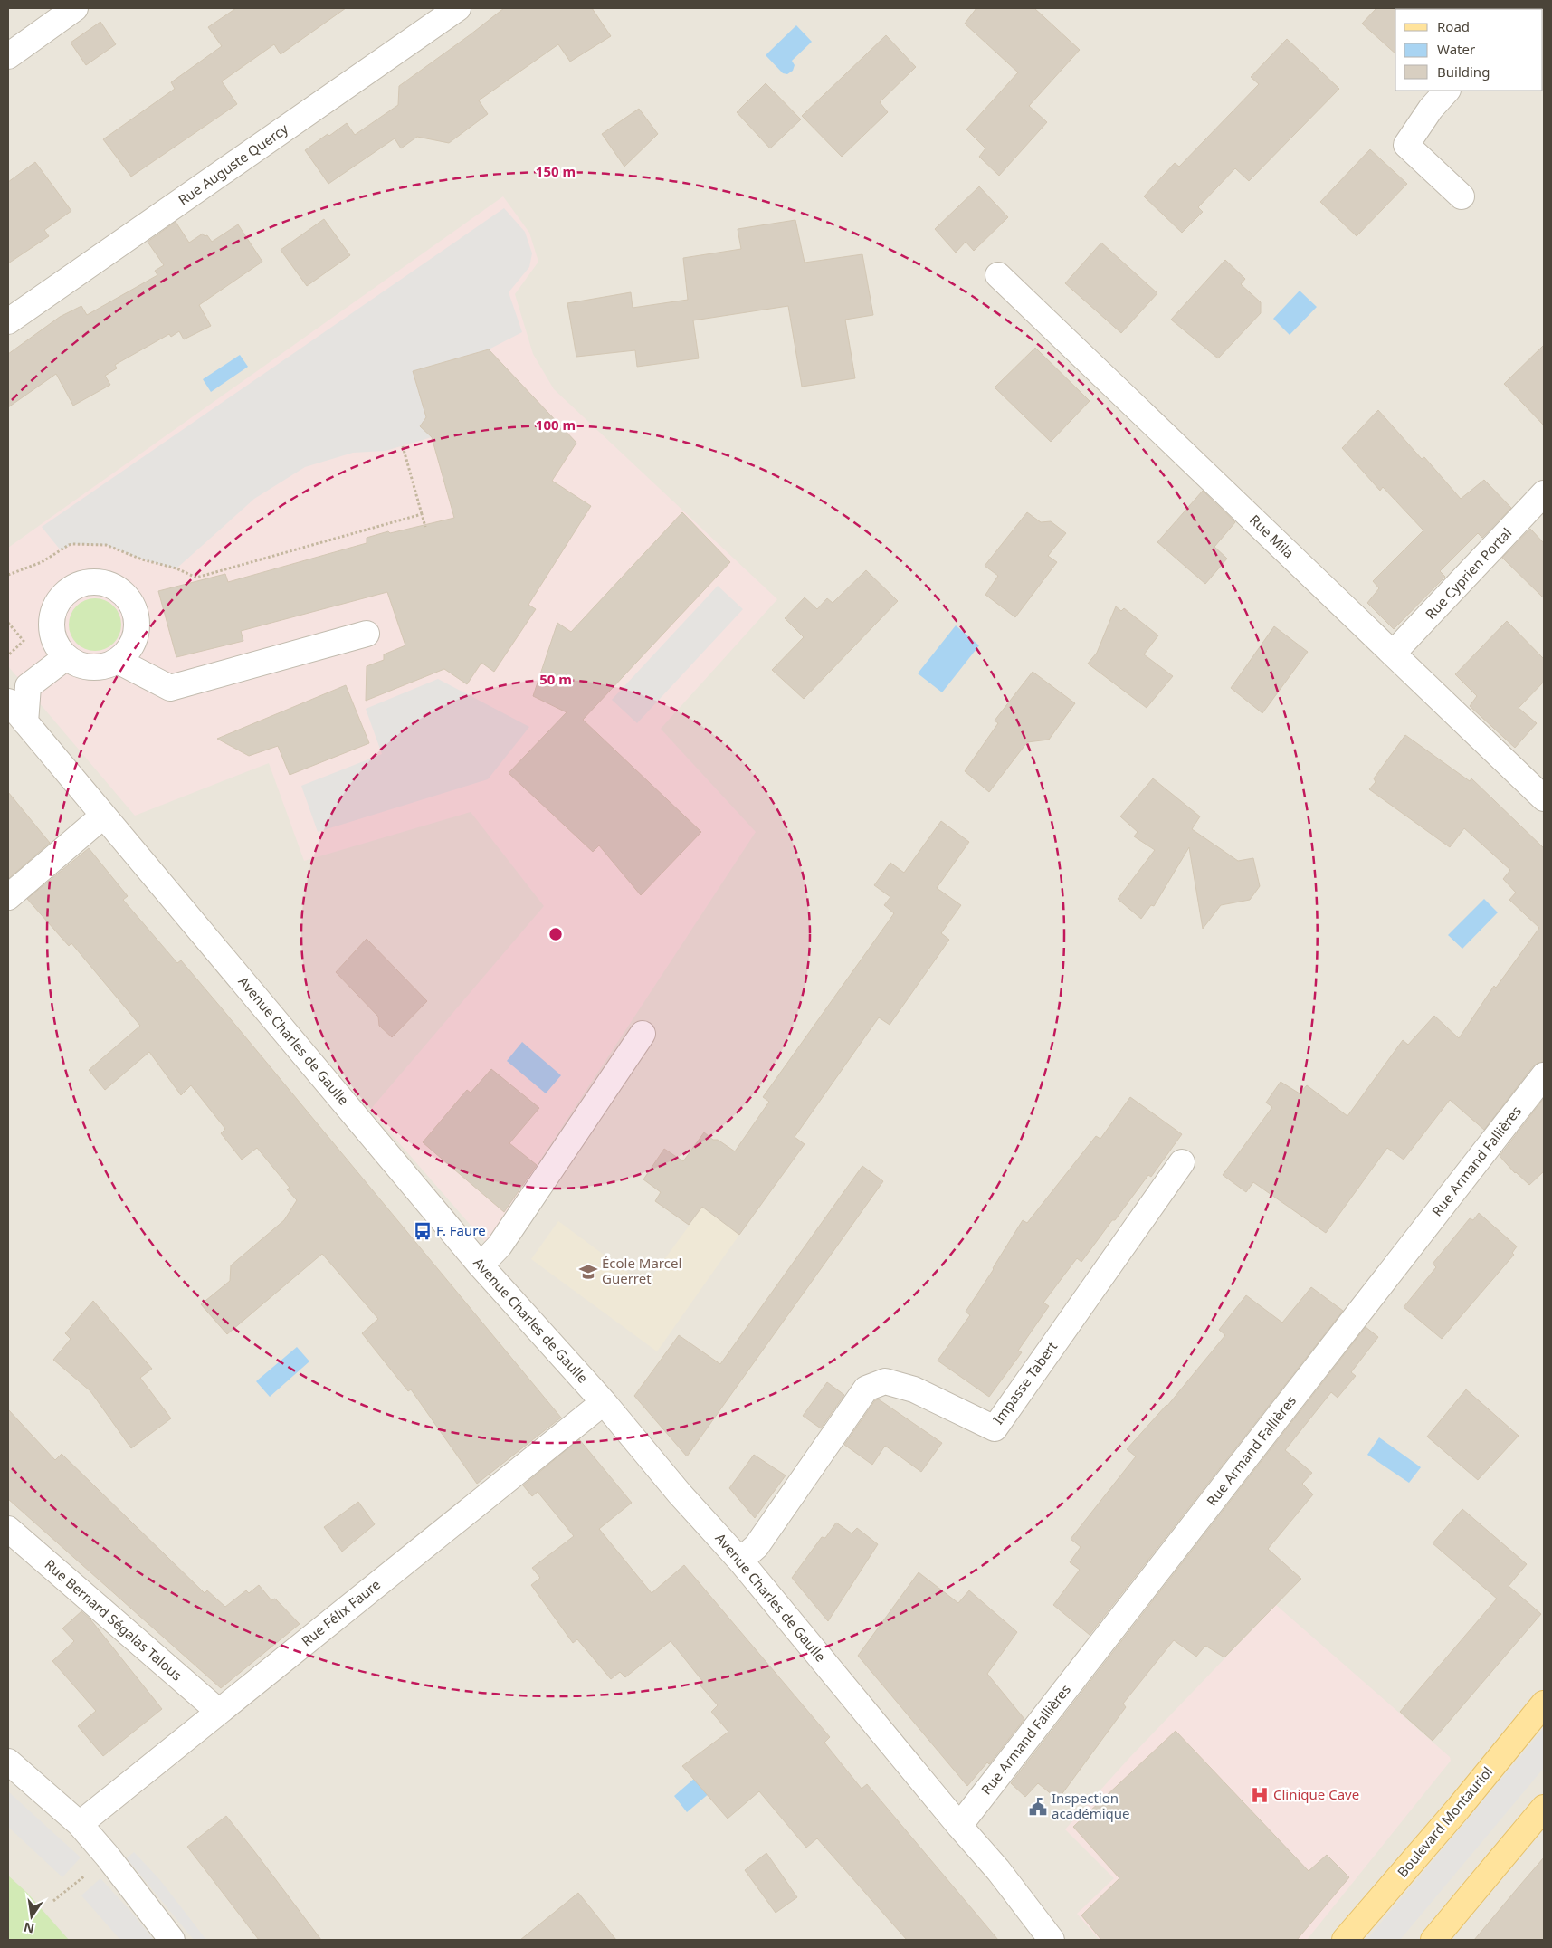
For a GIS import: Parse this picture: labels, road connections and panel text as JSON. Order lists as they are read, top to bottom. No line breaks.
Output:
{"streets":{"main road":["Boulevard Montauriol"],"street":["Rue Auguste Quercy","Rue Mila","Rue Cyprien Portal","Avenue Charles de Gaulle","Rue Armand Fallières","Impasse Tabert","Rue Félix Faure","Rue Bernard Ségalas Talous"]},"crossings":[["Rue Mila","Rue Cyprien Portal"],["Avenue Charles de Gaulle","Rue Armand Fallières"],["Avenue Charles de Gaulle","Impasse Tabert"],["Avenue Charles de Gaulle","Rue Félix Faure"],["Rue Félix Faure","Rue Bernard Ségalas Talous"]],"places":{"bus stop":["F. Faure"],"school or university":["École Marcel Guerret"],"hospital":["Clinique Cave"],"public building":["Inspection académique"]},"legend":["Road","Water","Building"],"north":"bottom","rings":["150 m","100 m","50 m"]}
